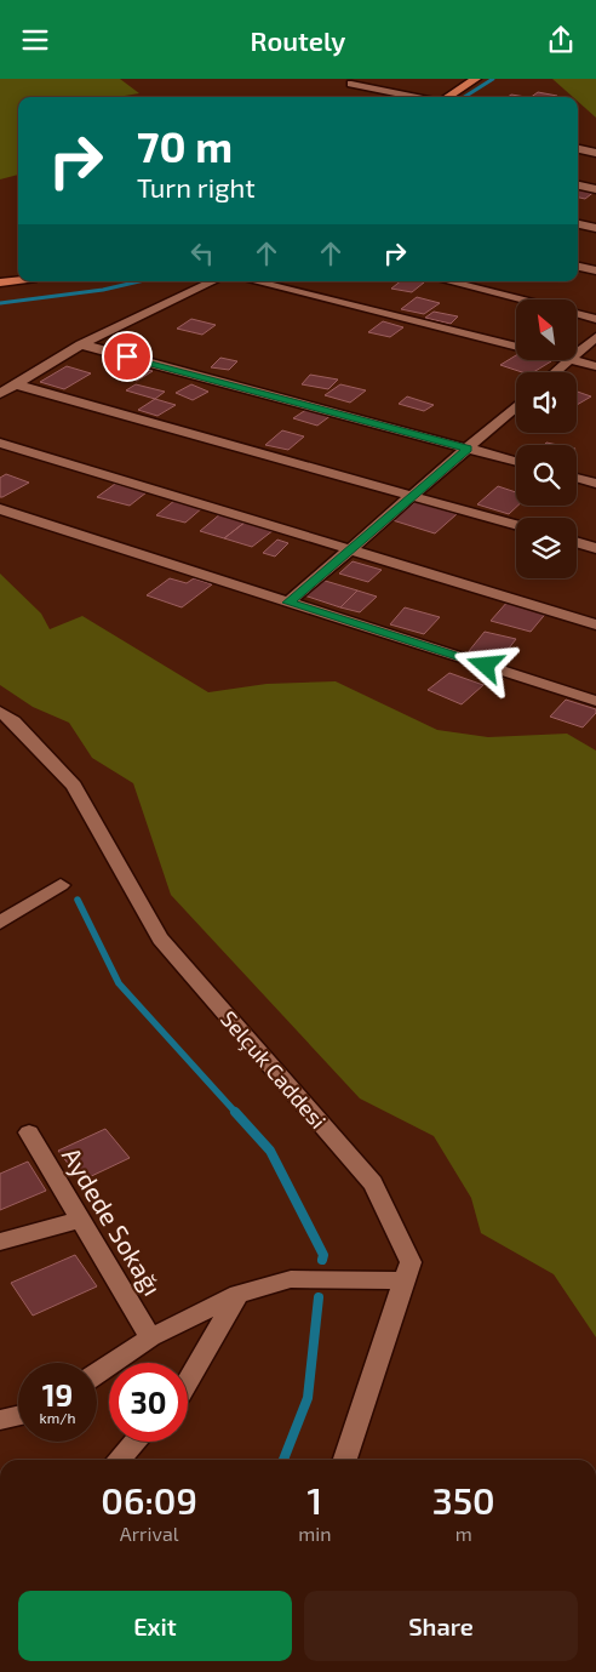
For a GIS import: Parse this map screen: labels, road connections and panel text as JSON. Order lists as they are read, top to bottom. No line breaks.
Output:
{"streets":{"street":["Selçuk Caddesi","Aydede Sokağı"]},"north":"top left","page":{"header":"Routely","turn":["70 m","Turn right"],"speed":"19 km/h","limit":"30","eta":["06:09","Arrival","1","min","350","m"],"buttons":["Exit","Share"]}}
